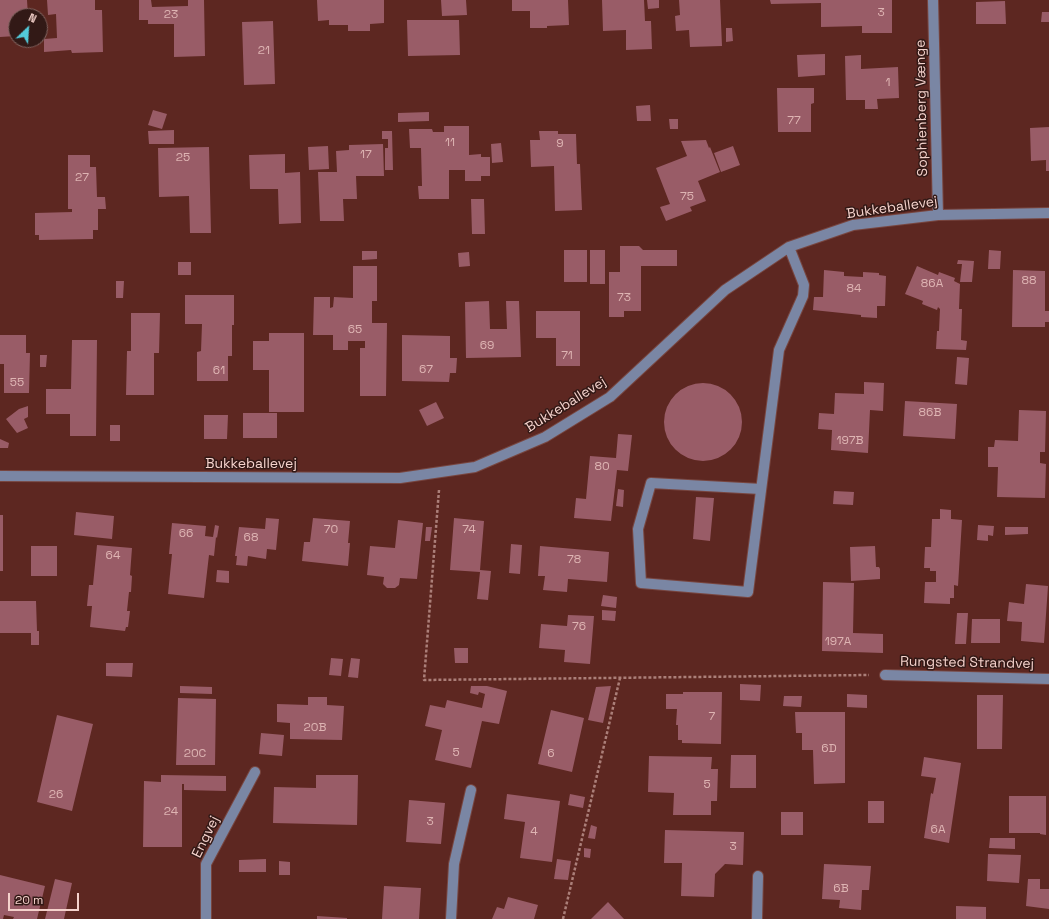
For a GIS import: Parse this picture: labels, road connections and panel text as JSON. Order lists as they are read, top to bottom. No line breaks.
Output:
{"streets":{"street":["Sophienberg Vænge","Bukkeballevej","Rungsted Strandvej","Engvej"]},"crossings":[["Sophienberg Vænge","Bukkeballevej"]],"house_numbers":["3","23","21","1","77","11","9","17","25","27","75","88","86A","84","73","65","69","71","67","61","55","86B","197B","80","70","74","66","68","64","78","76","197A","7","20B","6D","5","20C","6","5","26","24","3","6A","4","3","6B"],"scale_bar":"20 m","north":"top right"}
